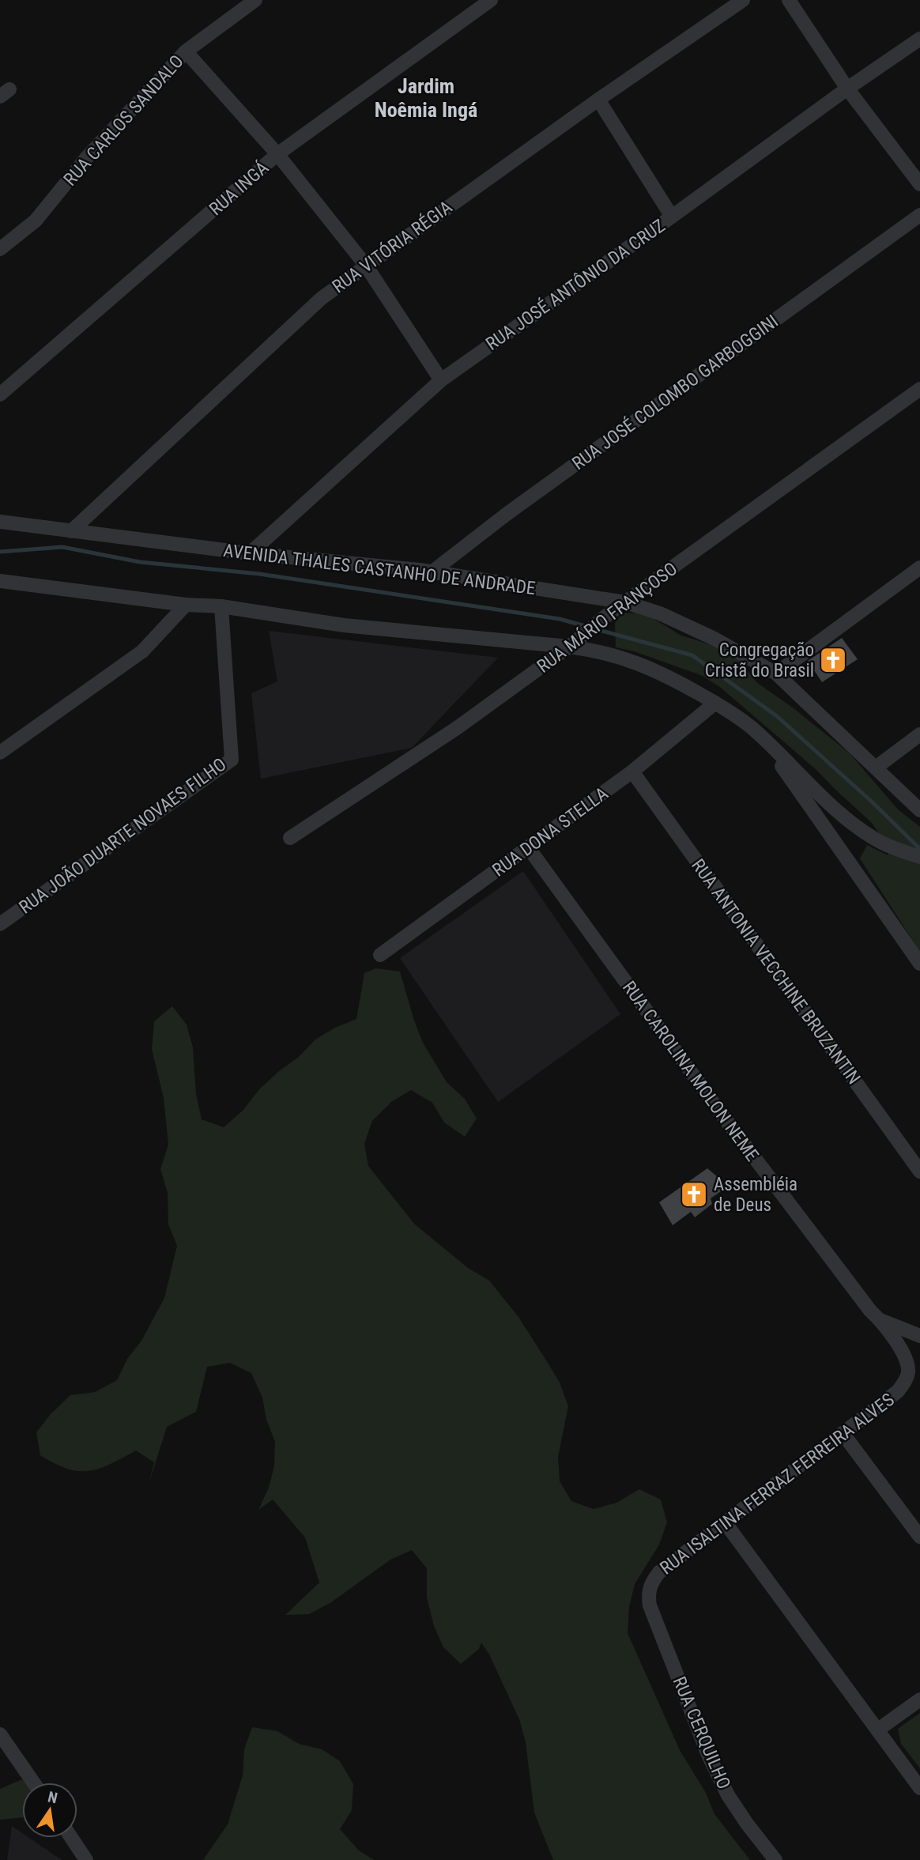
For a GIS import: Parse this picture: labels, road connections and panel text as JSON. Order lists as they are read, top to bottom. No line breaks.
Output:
{"streets":{"street":["RUA CARLOS SANDALO","RUA INGÁ","RUA VITÓRIA RÉGIA","RUA JOSÉ ANTÔNIO DA CRUZ","RUA JOSÉ COLOMBO GARBOGGINI","AVENIDA THALES CASTANHO DE ANDRADE","RUA MÁRIO FRANÇOSO","RUA DONA STELLA","RUA JOÃO DUARTE NOVAES FILHO","RUA ANTONIA VECCHINE BRUZANTIN","RUA CAROLINA MOLON NEME","RUA ISALTINA FERRAZ FERREIRA ALVES","RUA CERQUILHO"]},"crossings":[["RUA VITÓRIA RÉGIA","AVENIDA THALES CASTANHO DE ANDRADE"],["RUA JOSÉ ANTÔNIO DA CRUZ","AVENIDA THALES CASTANHO DE ANDRADE"],["RUA JOSÉ COLOMBO GARBOGGINI","AVENIDA THALES CASTANHO DE ANDRADE"],["AVENIDA THALES CASTANHO DE ANDRADE","RUA MÁRIO FRANÇOSO"],["RUA DONA STELLA","RUA ANTONIA VECCHINE BRUZANTIN"],["RUA DONA STELLA","RUA CAROLINA MOLON NEME"],["RUA CAROLINA MOLON NEME","RUA ISALTINA FERRAZ FERREIRA ALVES"],["RUA ISALTINA FERRAZ FERREIRA ALVES","RUA CERQUILHO"]],"districts":["Jardim Noêmia Ingá"],"places":{"church":["Congregação Cristã do Brasil","Assembléia de Deus"]},"north":"top"}
